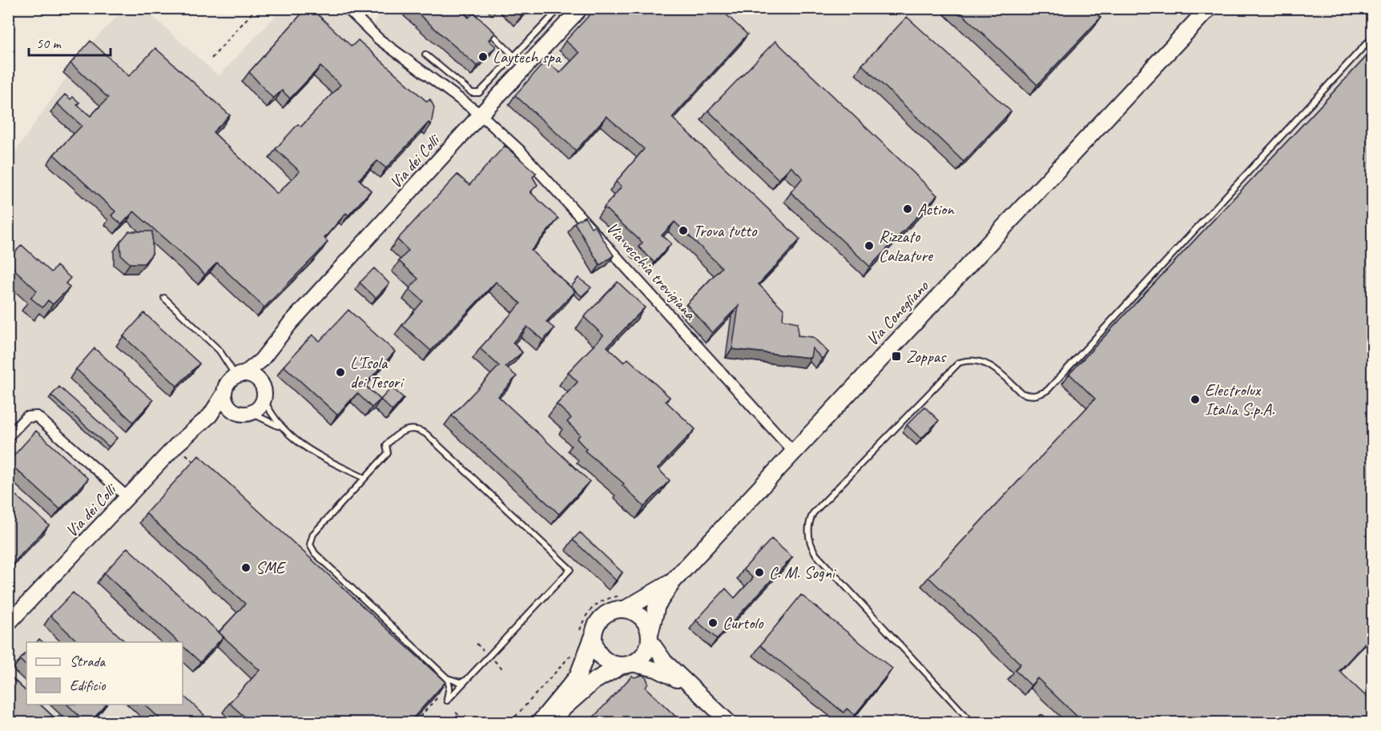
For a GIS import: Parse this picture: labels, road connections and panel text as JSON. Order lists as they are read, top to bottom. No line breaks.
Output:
{"streets":{"main road":["Via Conegliano"],"street":["Via dei Colli","Via vecchia trevigiana"]},"crossings":[["Via dei Colli","Via vecchia trevigiana"],["Via vecchia trevigiana","Via Conegliano"]],"places":{"other":["Laytech spa","Action","Trova tutto","Rizzato Calzature","L'Isola dei Tesori","Electrolux Italia S.p.A.","SME","C. M. Sogni","Curtolo"],"transit":["Zoppas"]},"legend":["Strada","Edificio"],"scale_bar":"50 m"}
